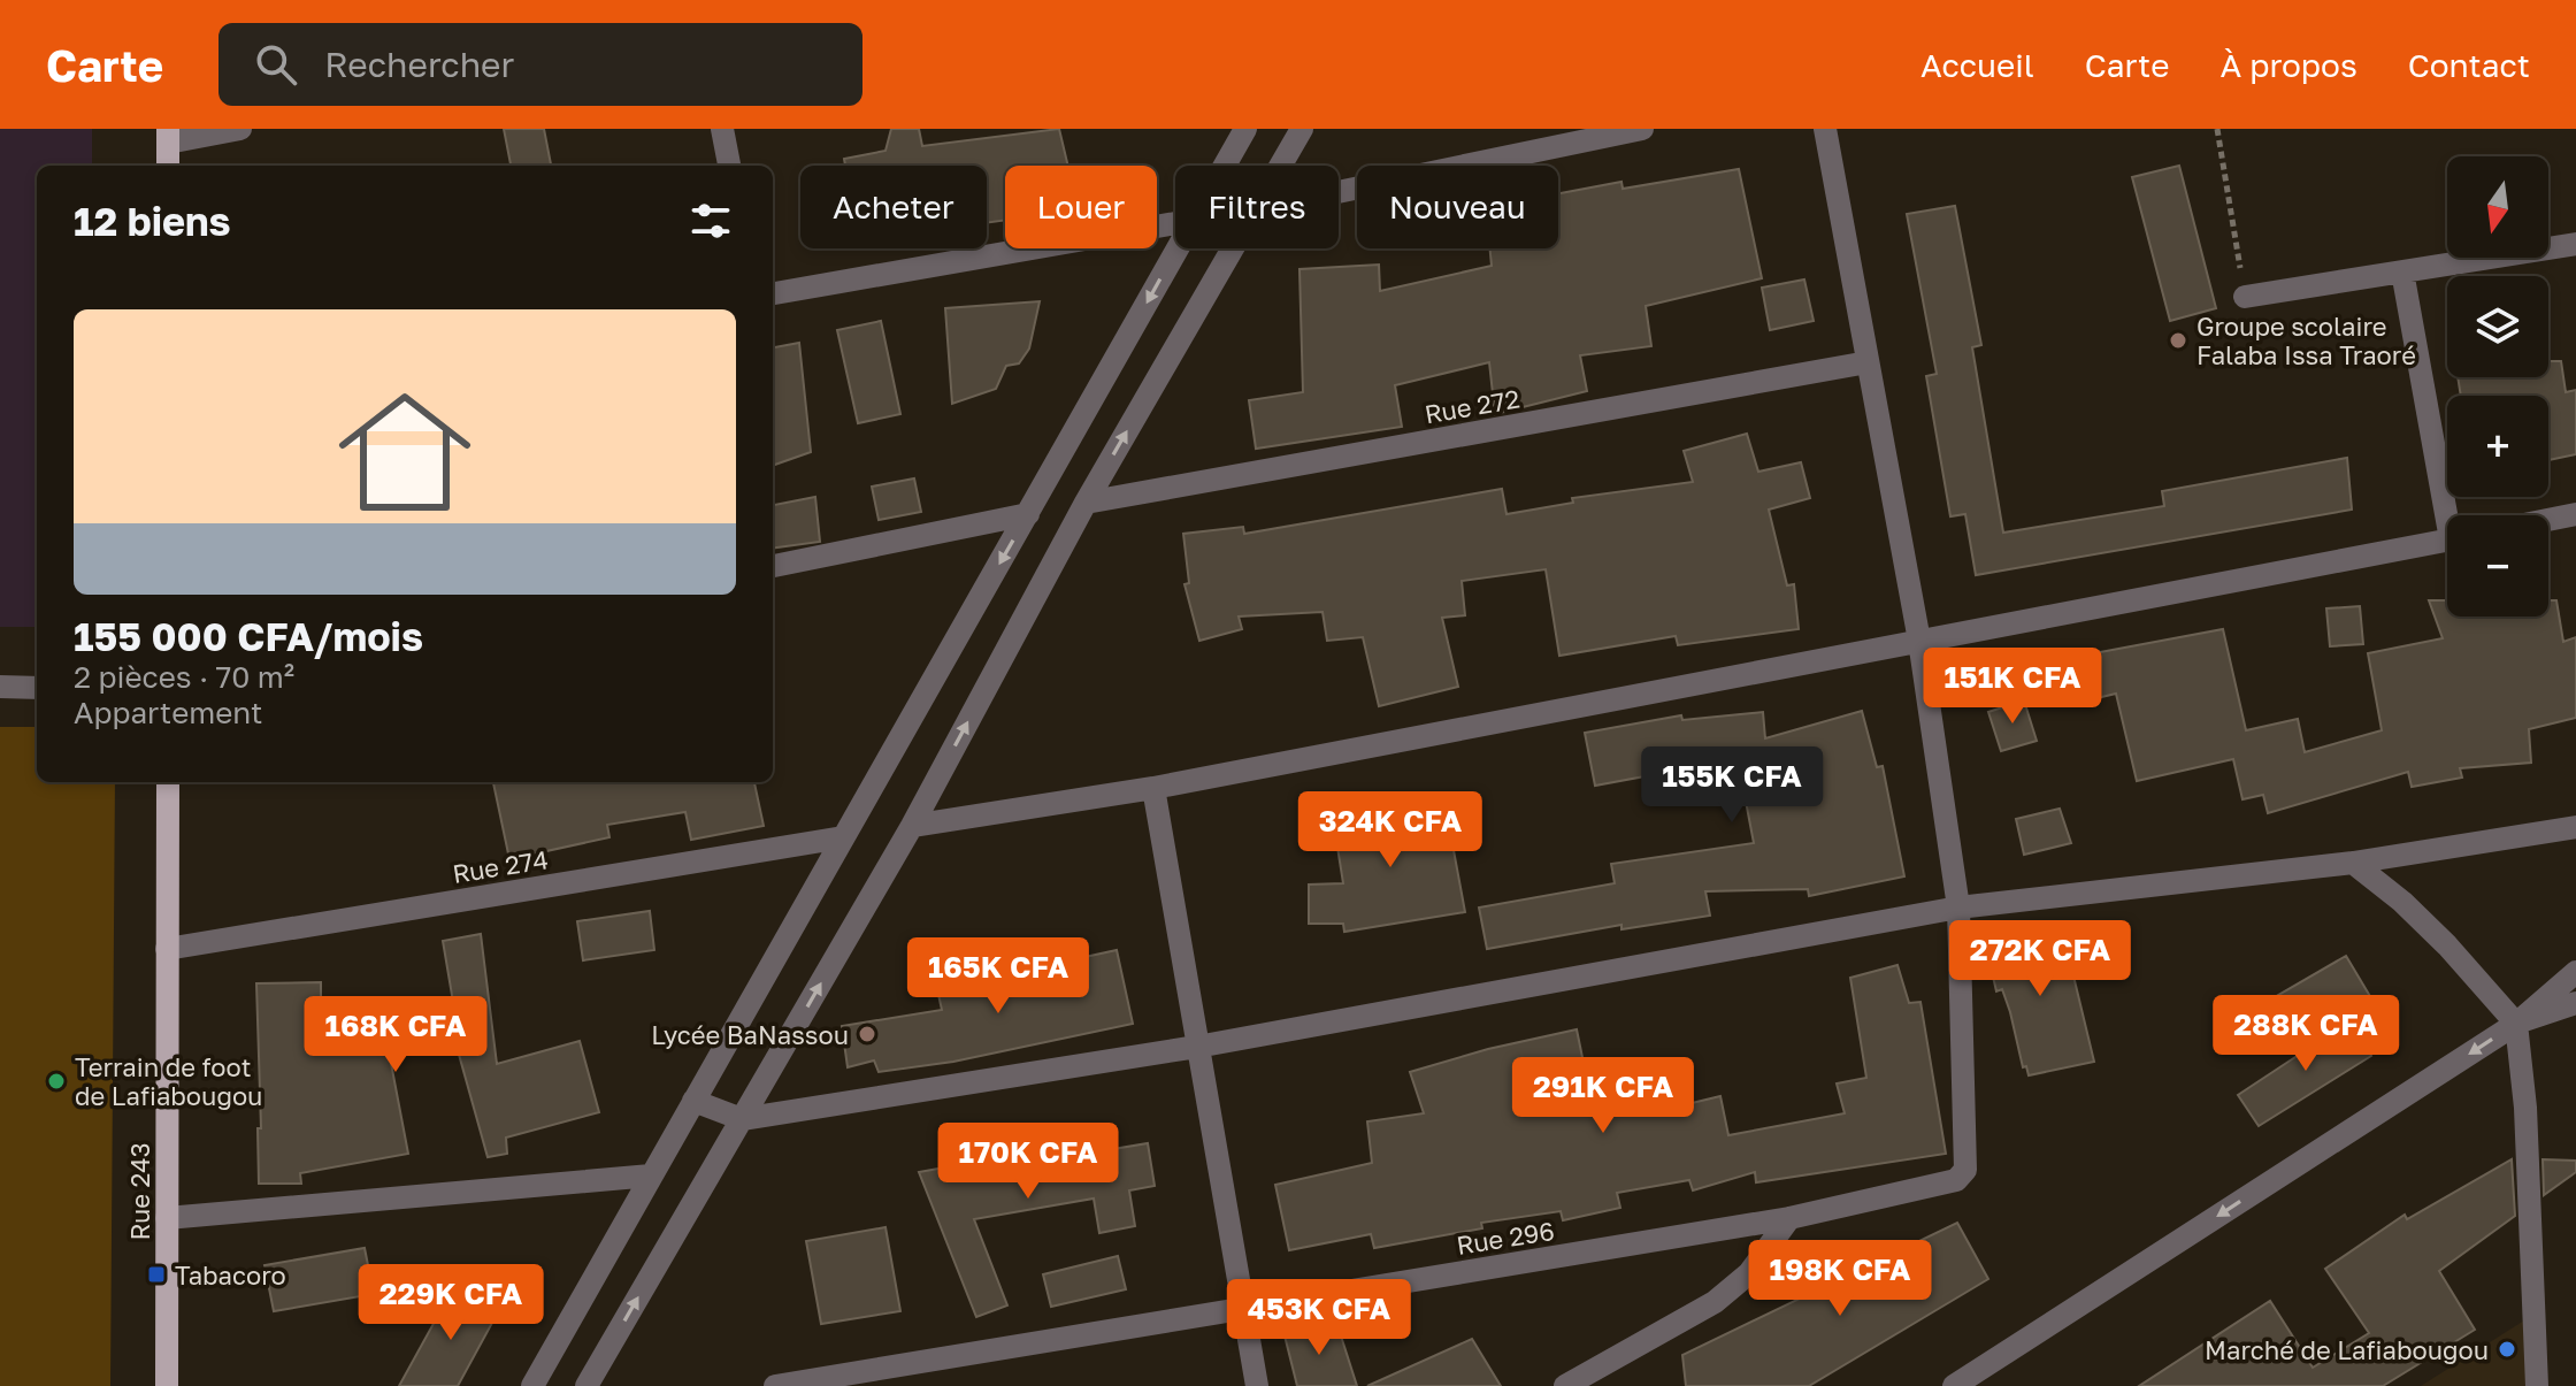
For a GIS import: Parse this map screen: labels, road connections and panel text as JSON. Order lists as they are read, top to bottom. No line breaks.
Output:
{"streets":{"main road":["Rue 243"],"street":["Rue 272","Rue 274","Rue 296"]},"crossings":[["Rue 274","Rue 243"]],"places":{"other":["Groupe scolaire Falaba Issa Traoré","Lycée BaNassou","Terrain de foot de Lafiabougou","Marché de Lafiabougou"],"transit":["Tabacoro"]},"north":"bottom","page":{"header":"Carte","search":"Rechercher","nav":["Accueil","Carte","À propos","Contact"],"map_buttons":["+","−"],"chip":["Acheter","Louer","Filtres","Nouveau"],"heading":"12 biens","list":[{"name":"155 000 CFA/mois","note":"2 pièces · 70 m² · Appartement"}],"price":["151K CFA","155K CFA","324K CFA","272K CFA","165K CFA","288K CFA","168K CFA","291K CFA","170K CFA","198K CFA","229K CFA","453K CFA"]}}
